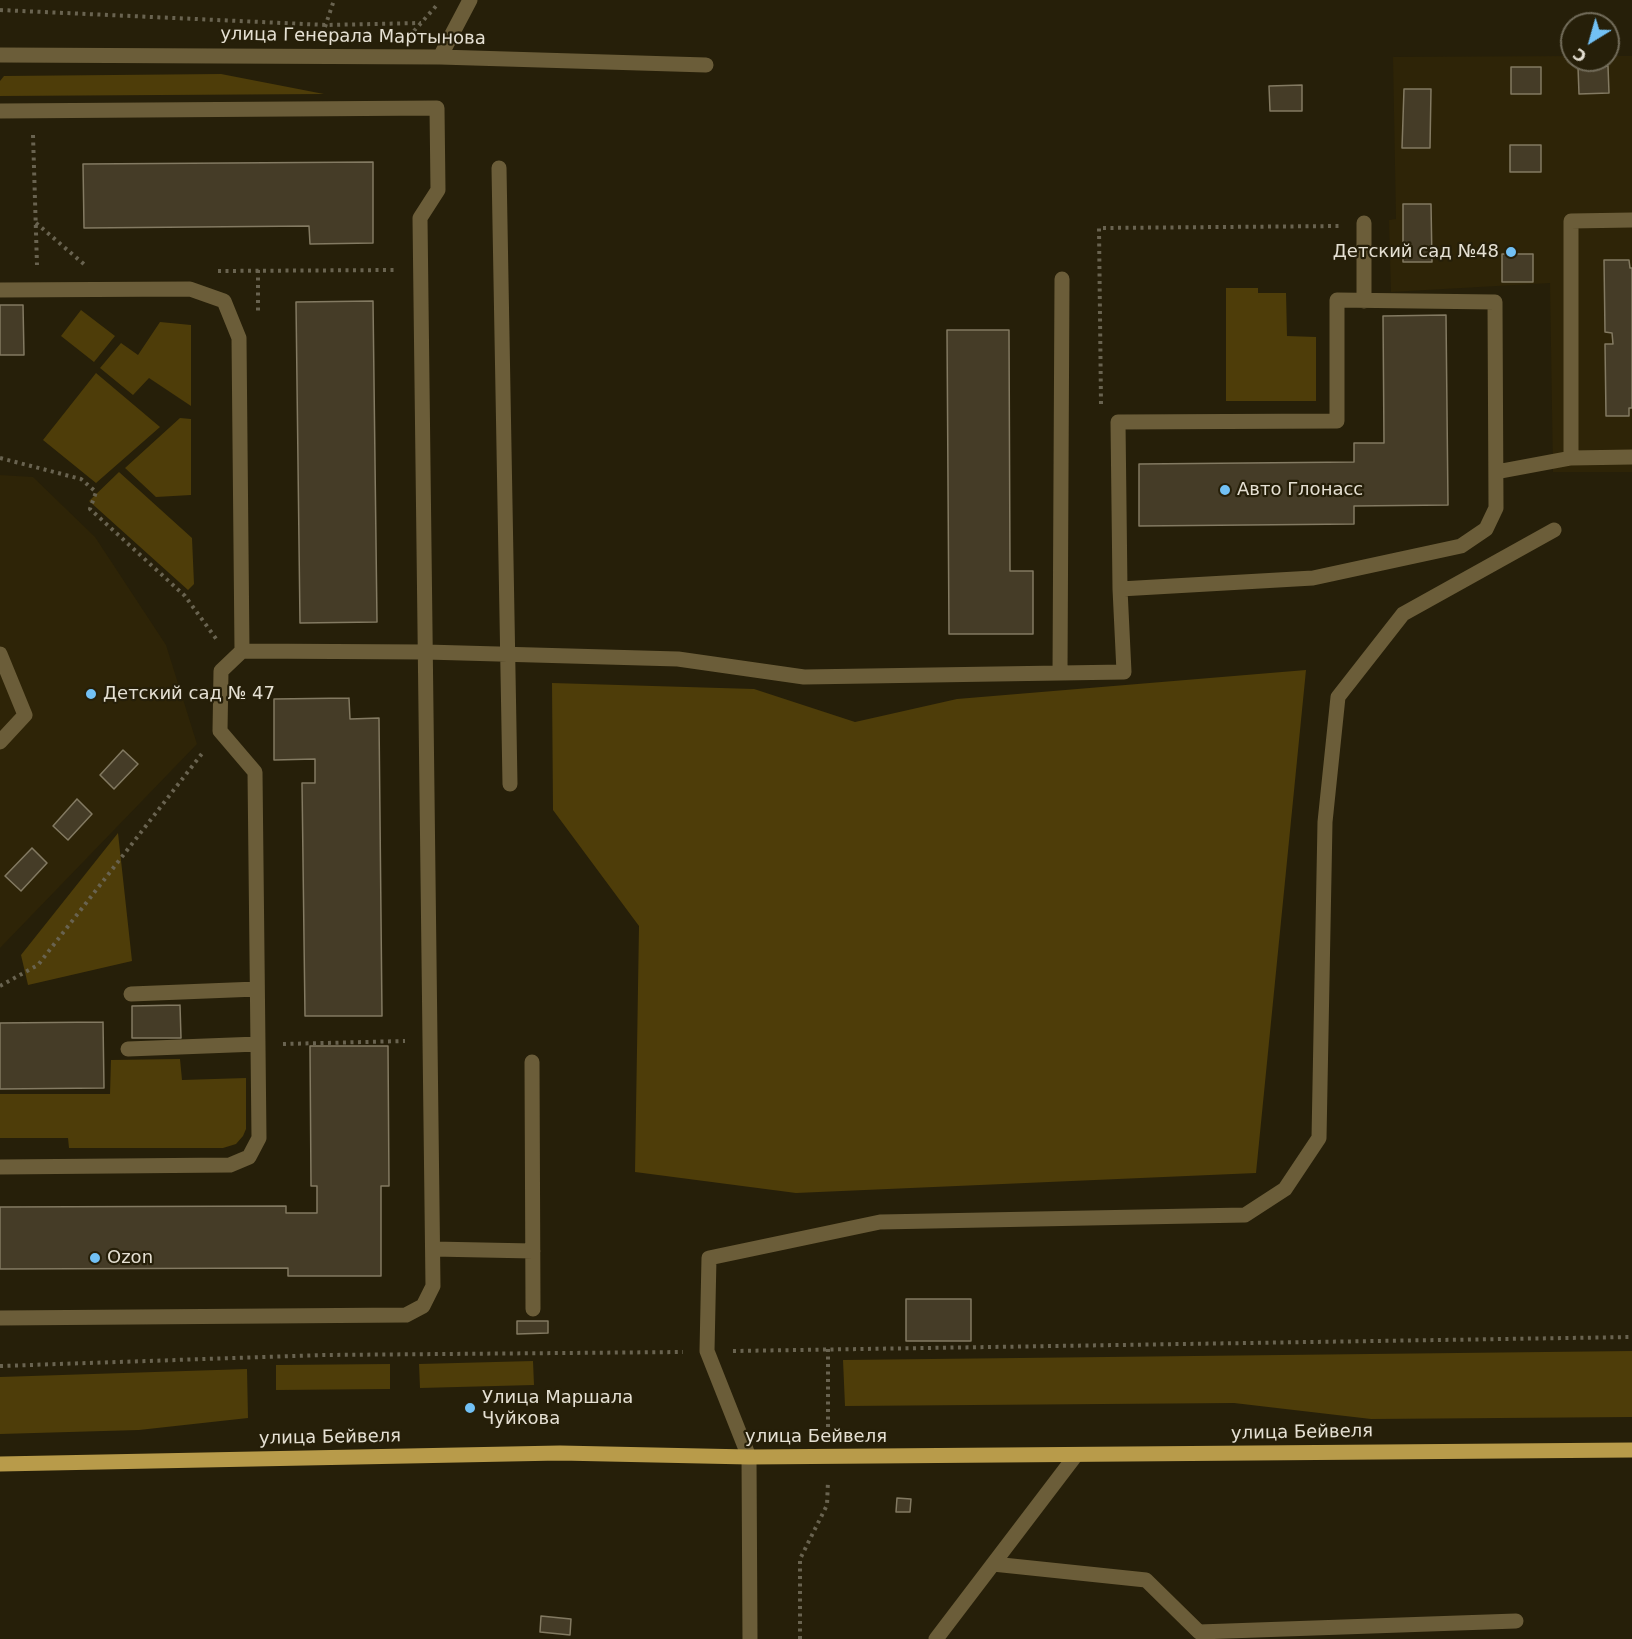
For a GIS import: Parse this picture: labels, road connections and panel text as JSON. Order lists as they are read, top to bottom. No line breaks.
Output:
{"streets":{"main road":["улица Бейвеля"],"street":["улица Генерала Мартынова"]},"places":["Детский сад №48","Авто Глонасс","Детский сад № 47","Ozon","Улица Маршала Чуйкова"],"north":"bottom left"}
